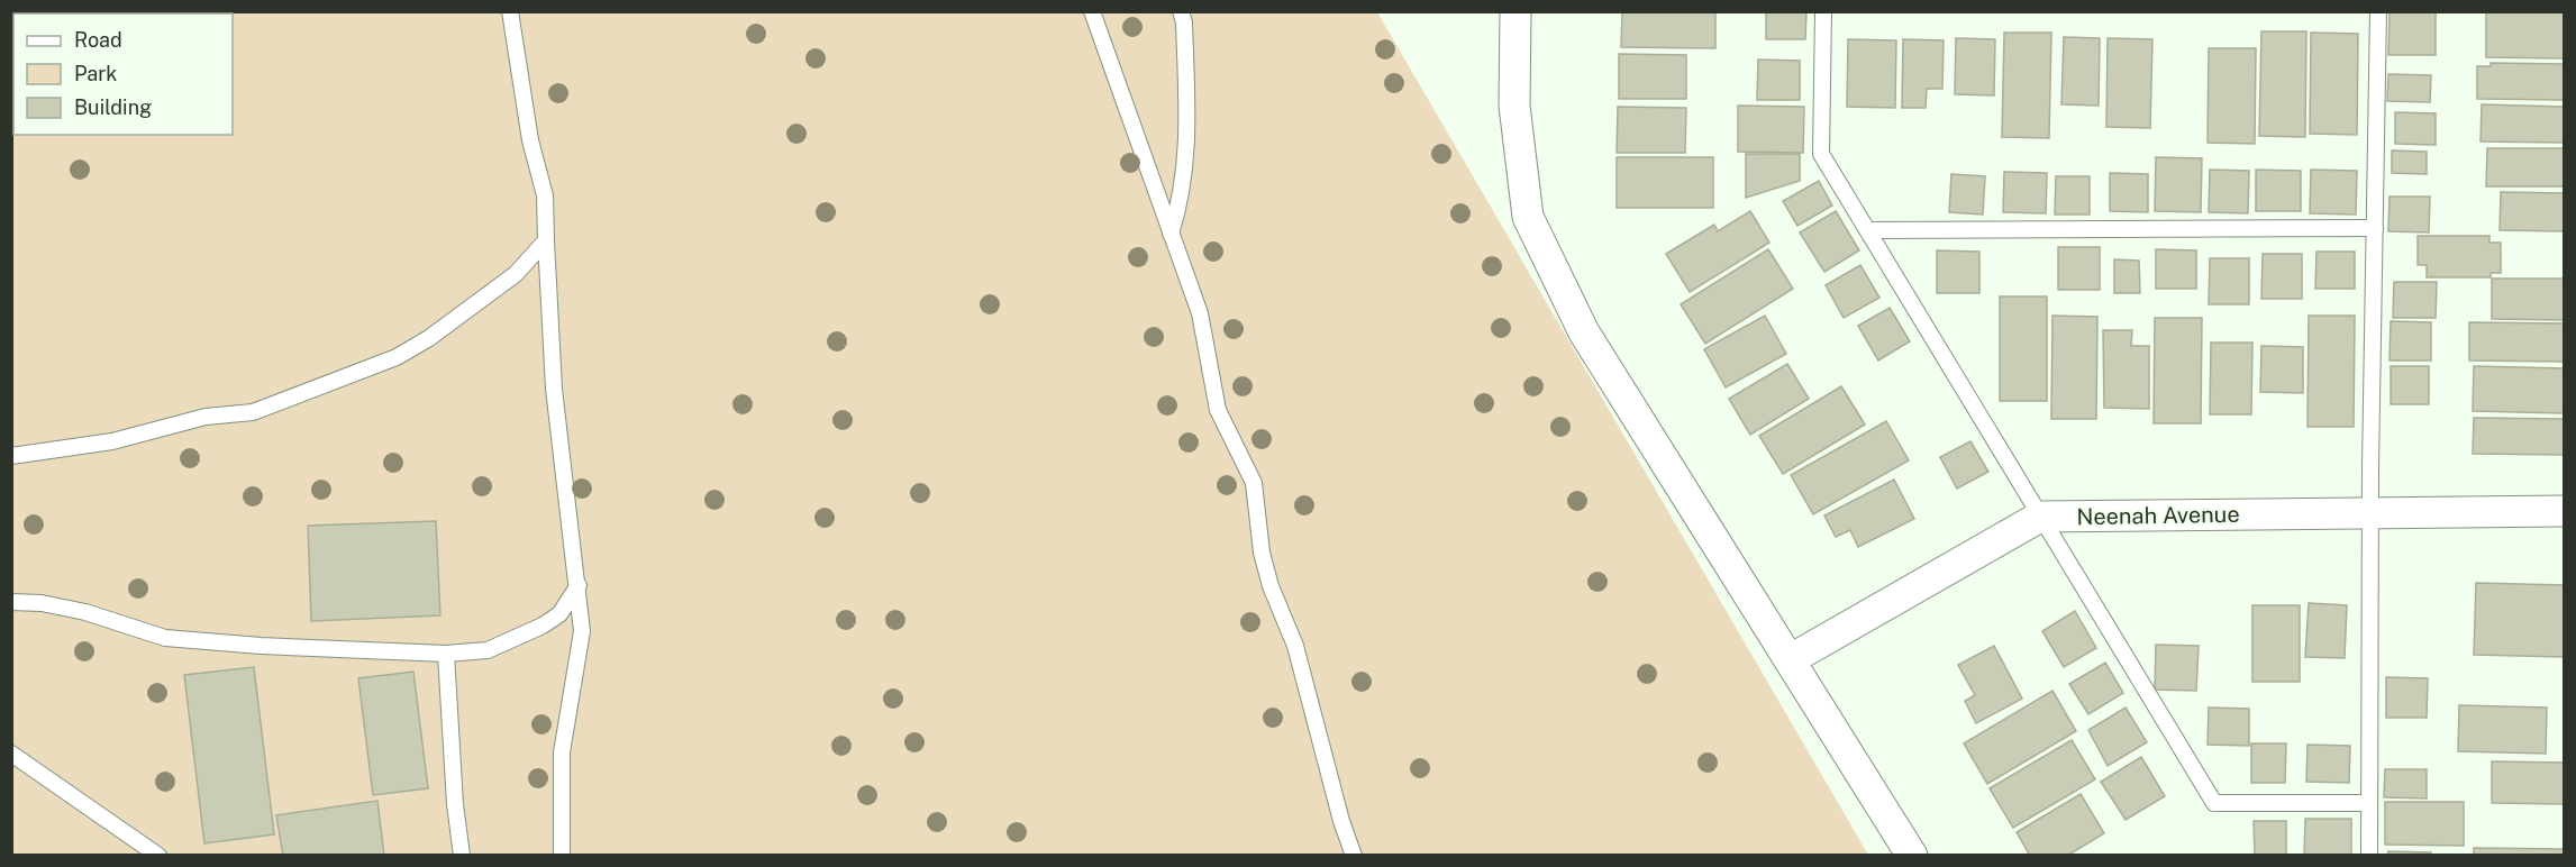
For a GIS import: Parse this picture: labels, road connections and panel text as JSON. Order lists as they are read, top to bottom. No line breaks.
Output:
{"streets":{"street":["Neenah Avenue"]},"legend":["Road","Park","Building"]}
